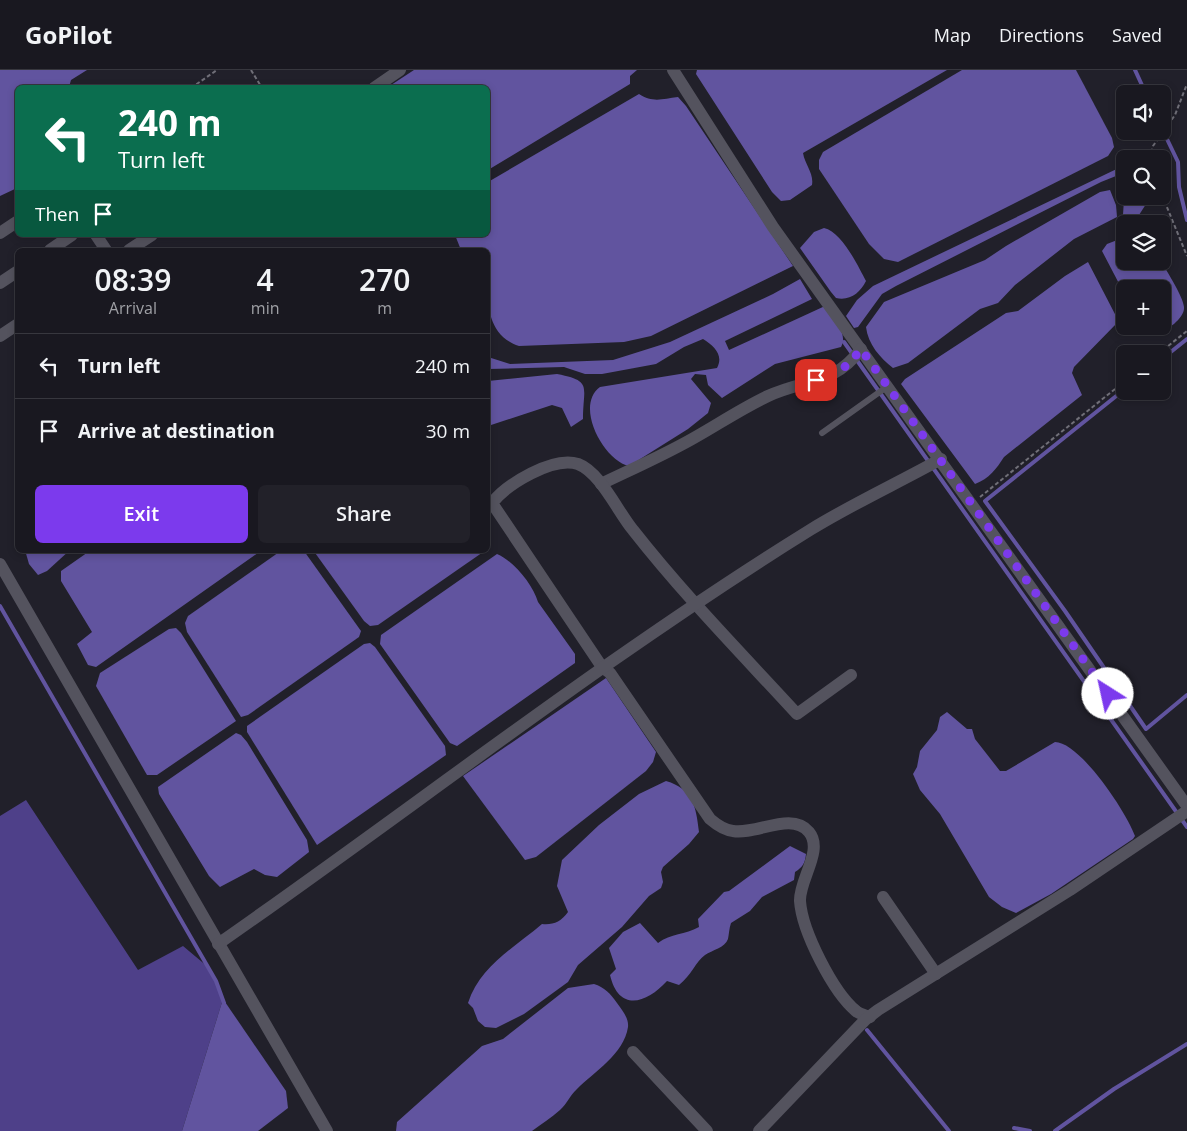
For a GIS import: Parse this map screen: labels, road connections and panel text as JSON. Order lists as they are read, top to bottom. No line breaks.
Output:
{"page":{"header":"GoPilot","nav":["Map","Directions","Saved"],"map_buttons":["+","−"],"turn":["240 m","Turn left"],"then":"Then","eta":["08:39","Arrival","4","min","270","m"],"list":[{"name":"Turn left","value":"240 m"},{"name":"Arrive at destination","value":"30 m"}],"buttons":["Exit","Share"]}}
